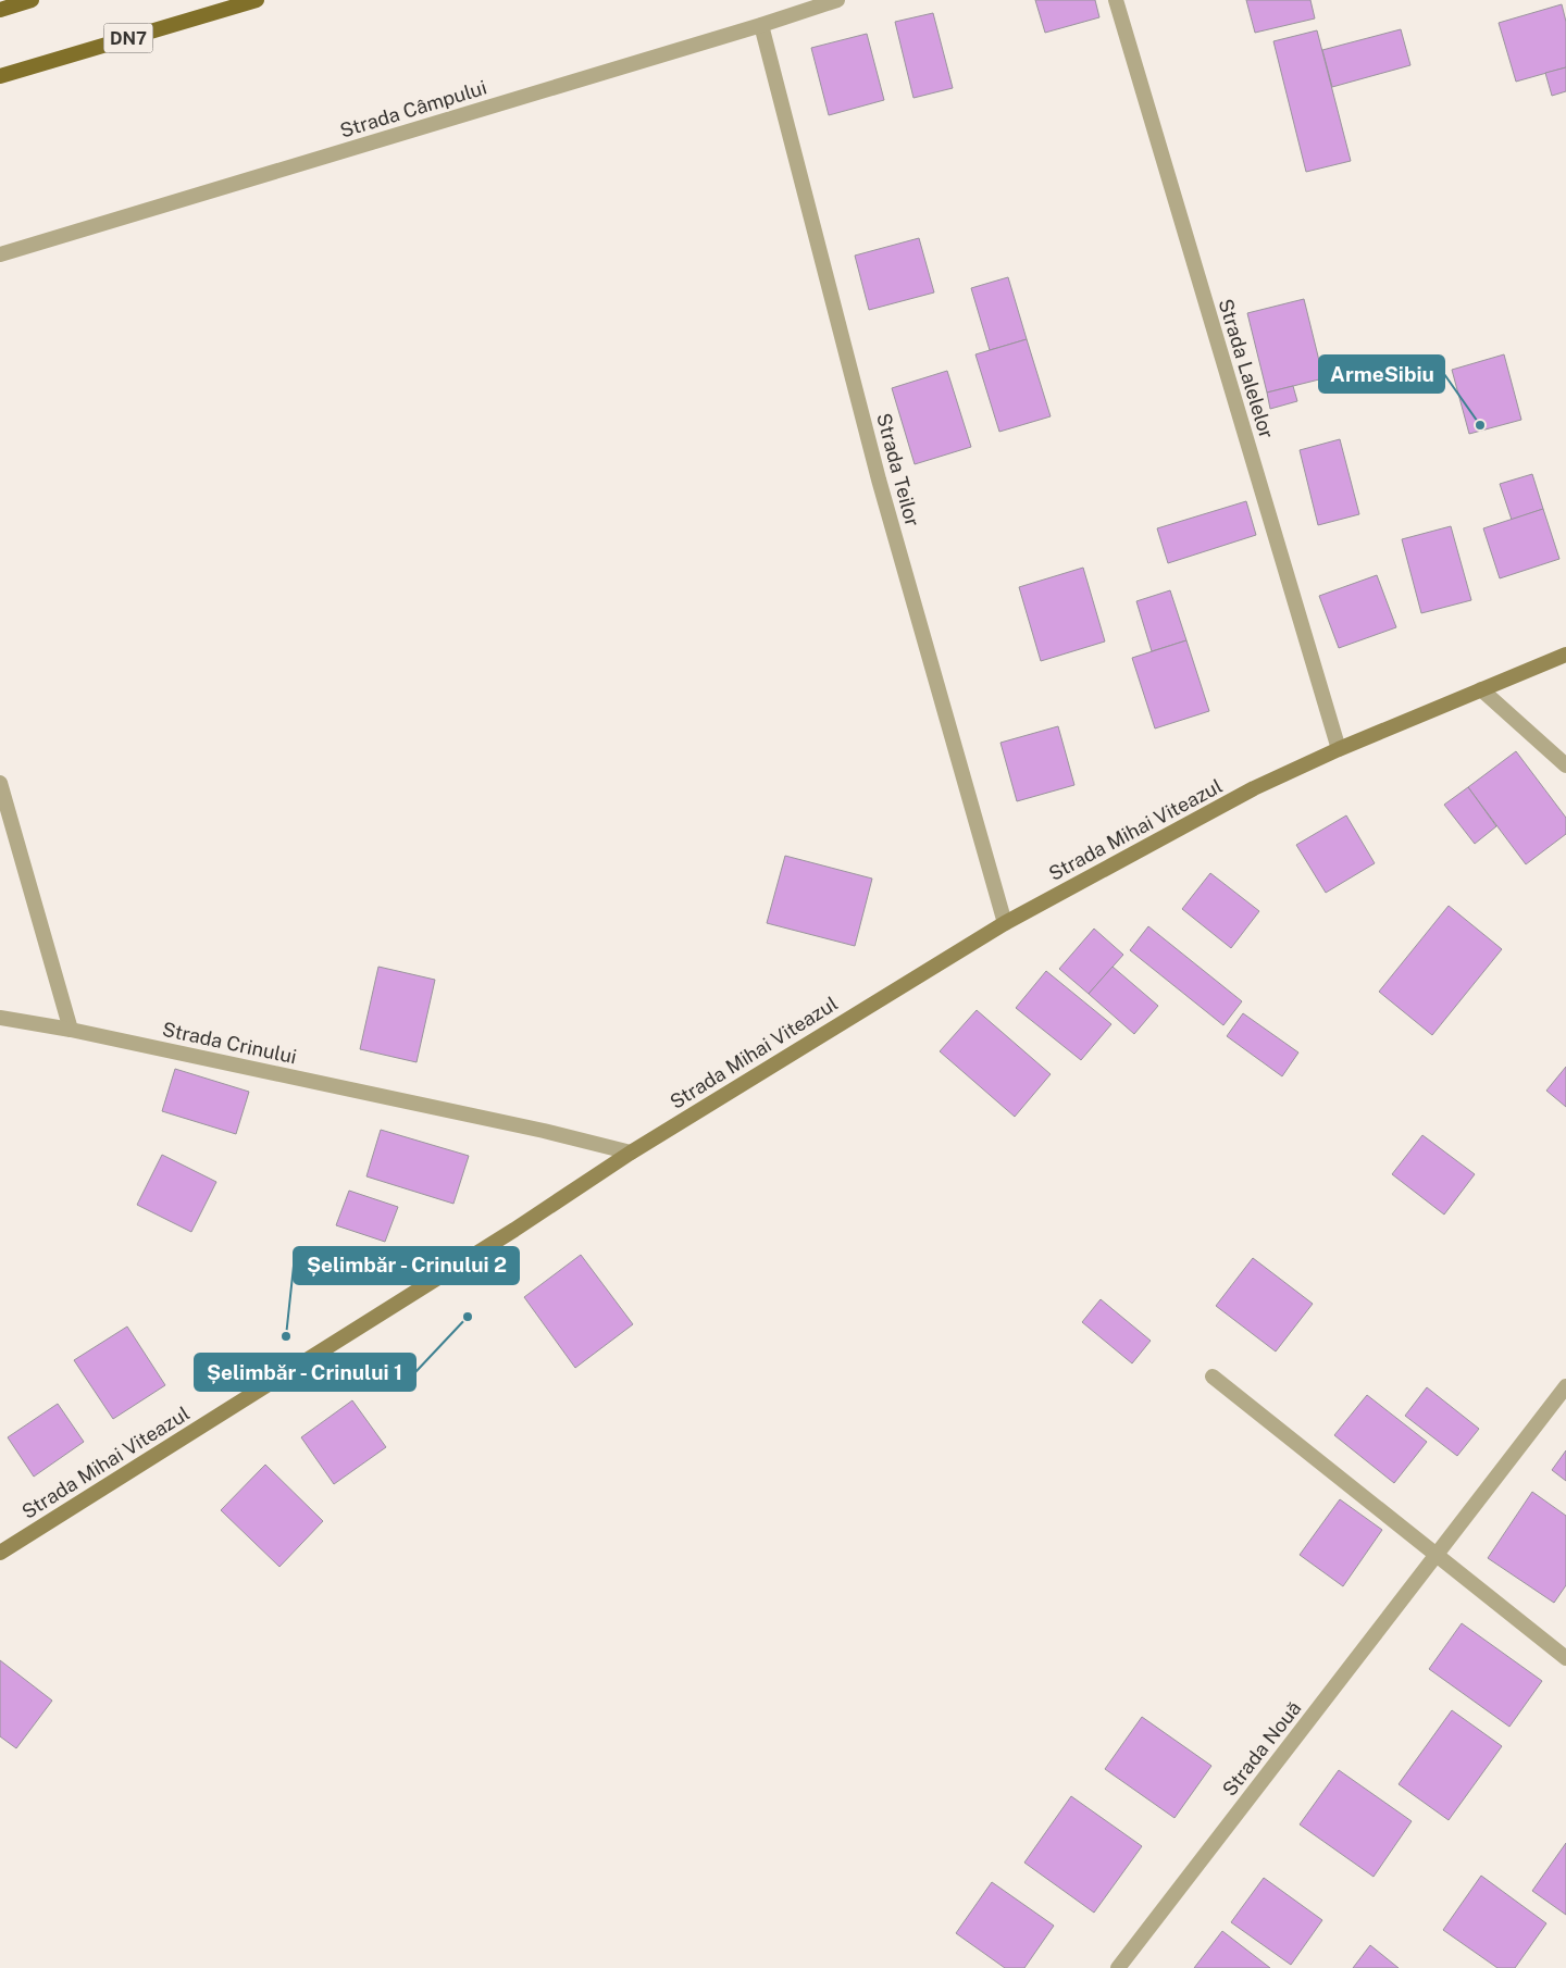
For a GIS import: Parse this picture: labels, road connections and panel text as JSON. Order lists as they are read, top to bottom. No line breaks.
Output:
{"streets":{"main road":["DN7","Strada Mihai Viteazul"],"street":["Strada Câmpului","Strada Lalelelor","Strada Teilor","Strada Crinului","Strada Nouă"]},"crossings":[["Strada Câmpului","Strada Teilor"],["Strada Lalelelor","Strada Mihai Viteazul"],["Strada Teilor","Strada Mihai Viteazul"],["Strada Mihai Viteazul","Strada Crinului"]],"places":["ArmeSibiu","Șelimbăr - Crinului 1","Șelimbăr - Crinului 2"]}
